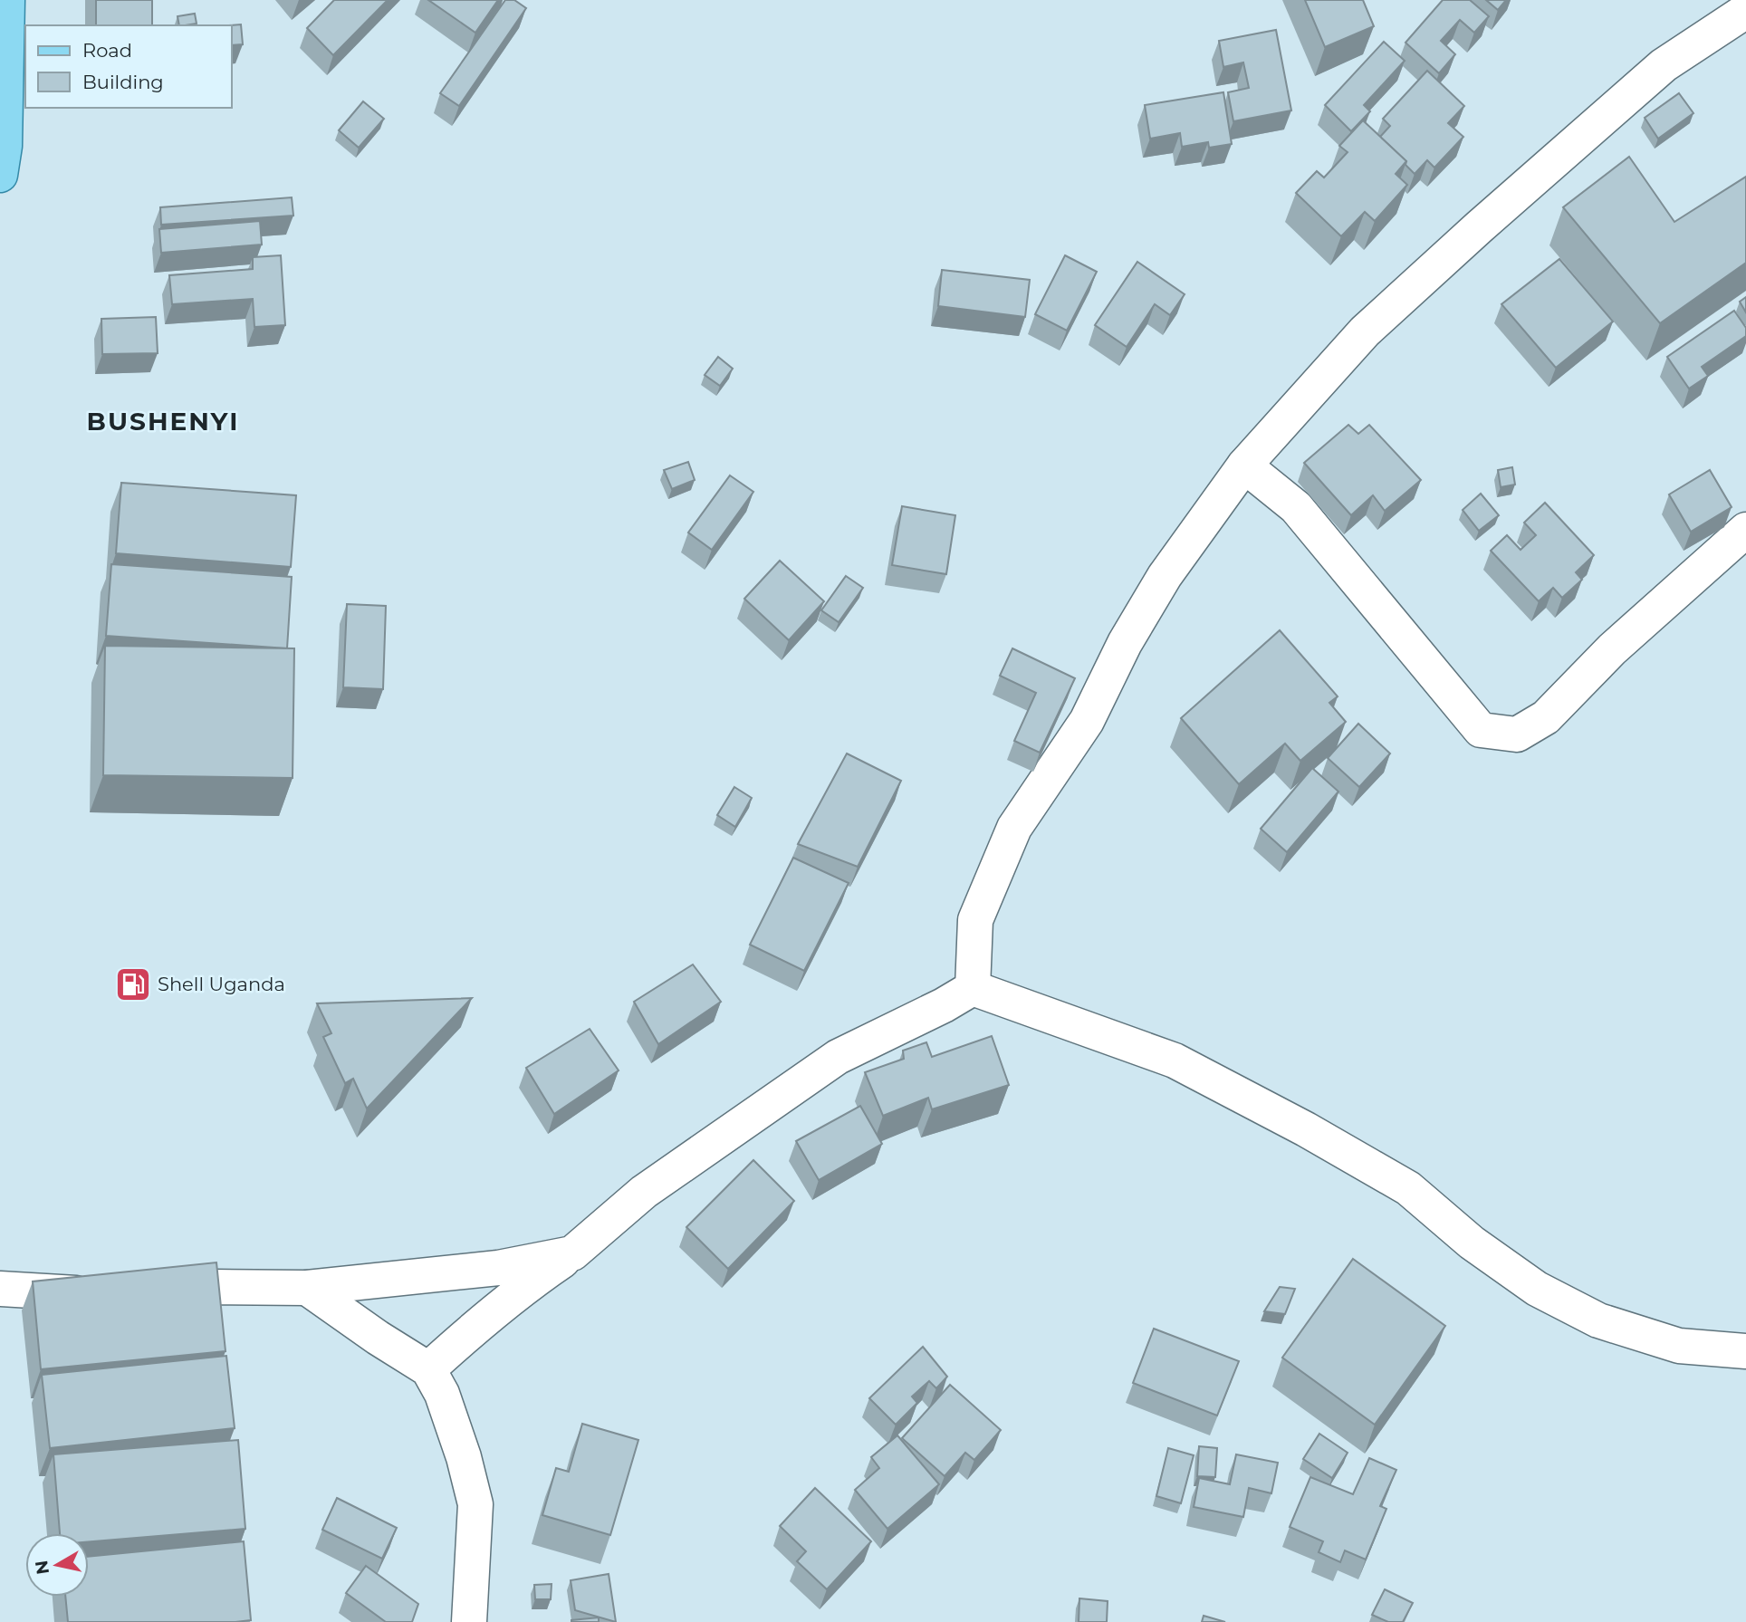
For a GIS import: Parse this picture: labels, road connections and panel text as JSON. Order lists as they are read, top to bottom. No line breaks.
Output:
{"districts":["BUSHENYI"],"places":{"fuel station":["Shell Uganda"]},"legend":["Road","Building"],"north":"left"}
